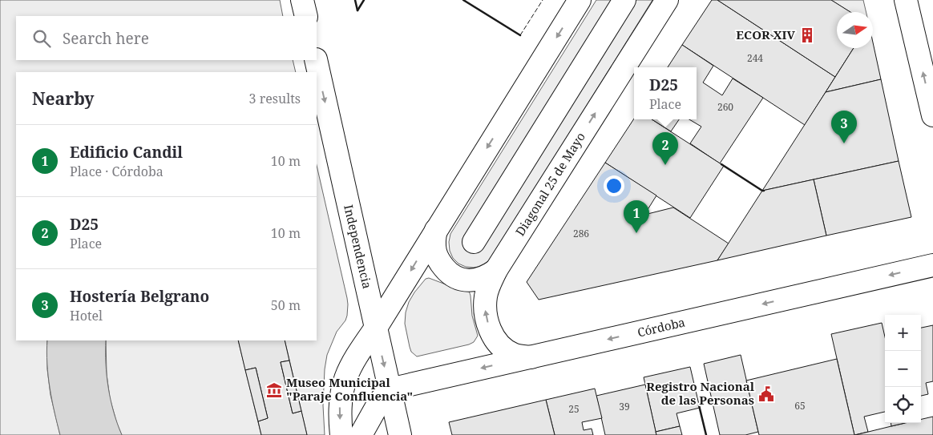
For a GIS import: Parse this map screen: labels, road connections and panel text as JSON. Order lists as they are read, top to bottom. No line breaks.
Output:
{"streets":{"main road":["Diagonal 25 de Mayo","Independencia","Córdoba"]},"crossings":[["Diagonal 25 de Mayo","Córdoba"],["Independencia","Córdoba"]],"one_way":["Independencia","Córdoba"],"places":{"building":["ECOR XIV"],"museum":["Museo Municipal \"Paraje Confluencia\""],"public building":["Registro Nacional de las Personas"]},"house_numbers":["244","260","286","65","39","25"],"north":"right","page":{"search":"Search here","popup":["D25","Place"],"heading":["Nearby","3 results"],"pins":["3","2","1"],"list":[{"mark":"1","name":"Edificio Candil","note":"Place · Córdoba","value":"10 m"},{"mark":"2","name":"D25","note":"Place","value":"10 m"},{"mark":"3","name":"Hostería Belgrano","note":"Hotel","value":"50 m"}],"map_buttons":["+","−"]}}
